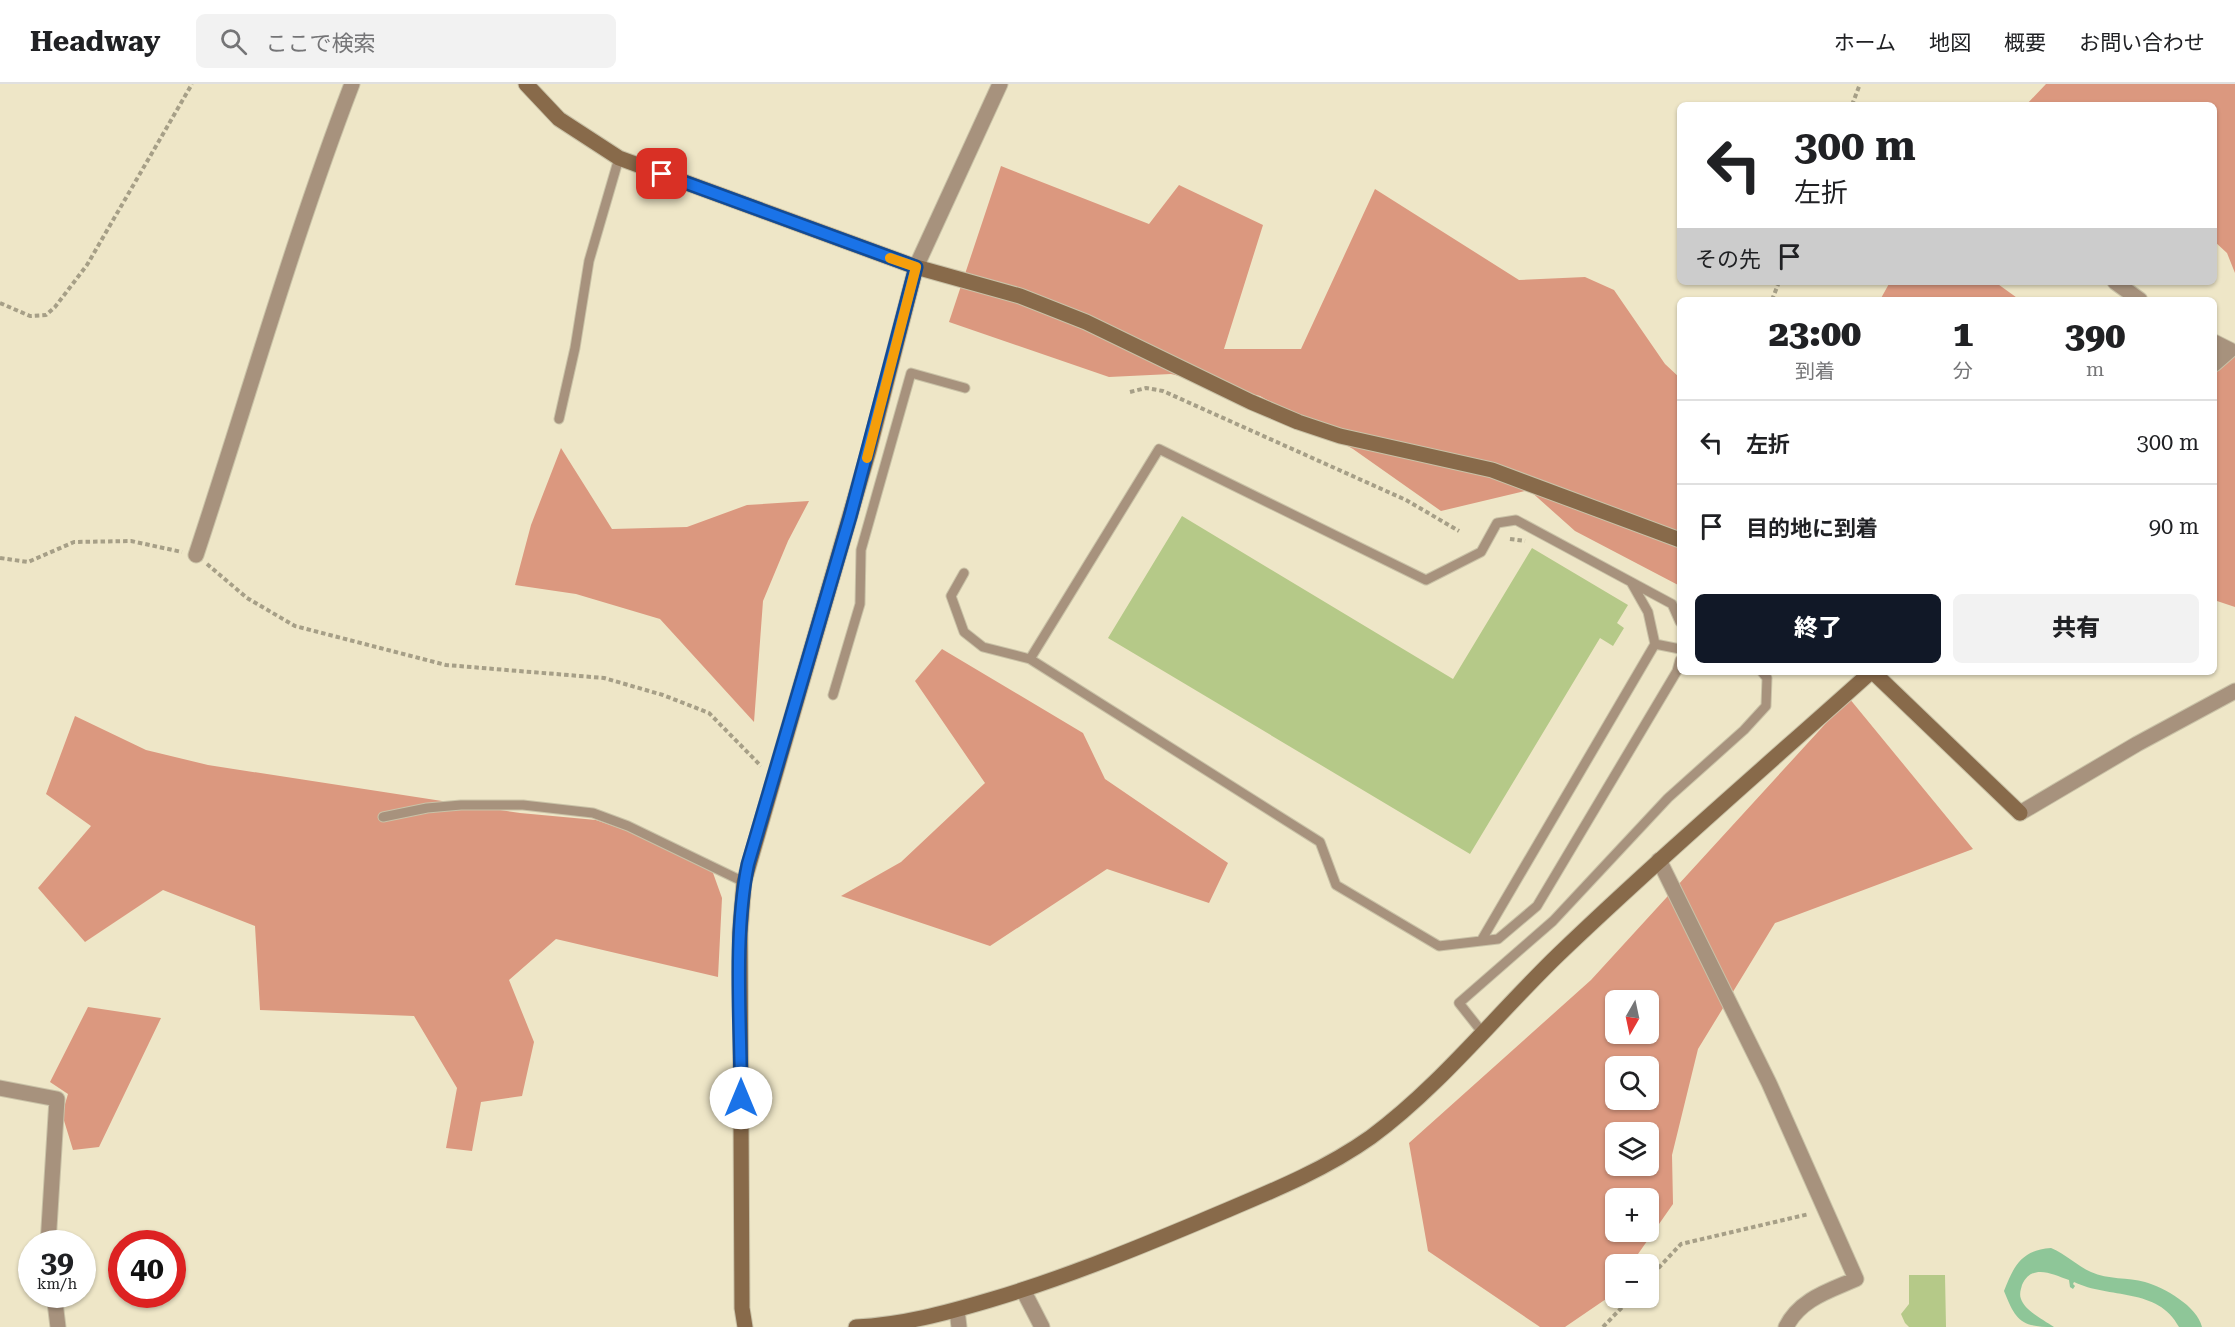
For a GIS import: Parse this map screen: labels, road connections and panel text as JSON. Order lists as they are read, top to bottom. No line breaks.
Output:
{"north":"bottom","page":{"header":"Headway","search":"ここで検索","nav":["ホーム","地図","概要","お問い合わせ"],"turn":["300 m","左折"],"then":"その先","eta":["23:00","到着","1","分","390","m"],"list":[{"name":"左折","value":"300 m"},{"name":"目的地に到着","value":"90 m"}],"buttons":["終了","共有"],"map_buttons":["+","−"],"speed":"39 km/h","limit":"40"}}
